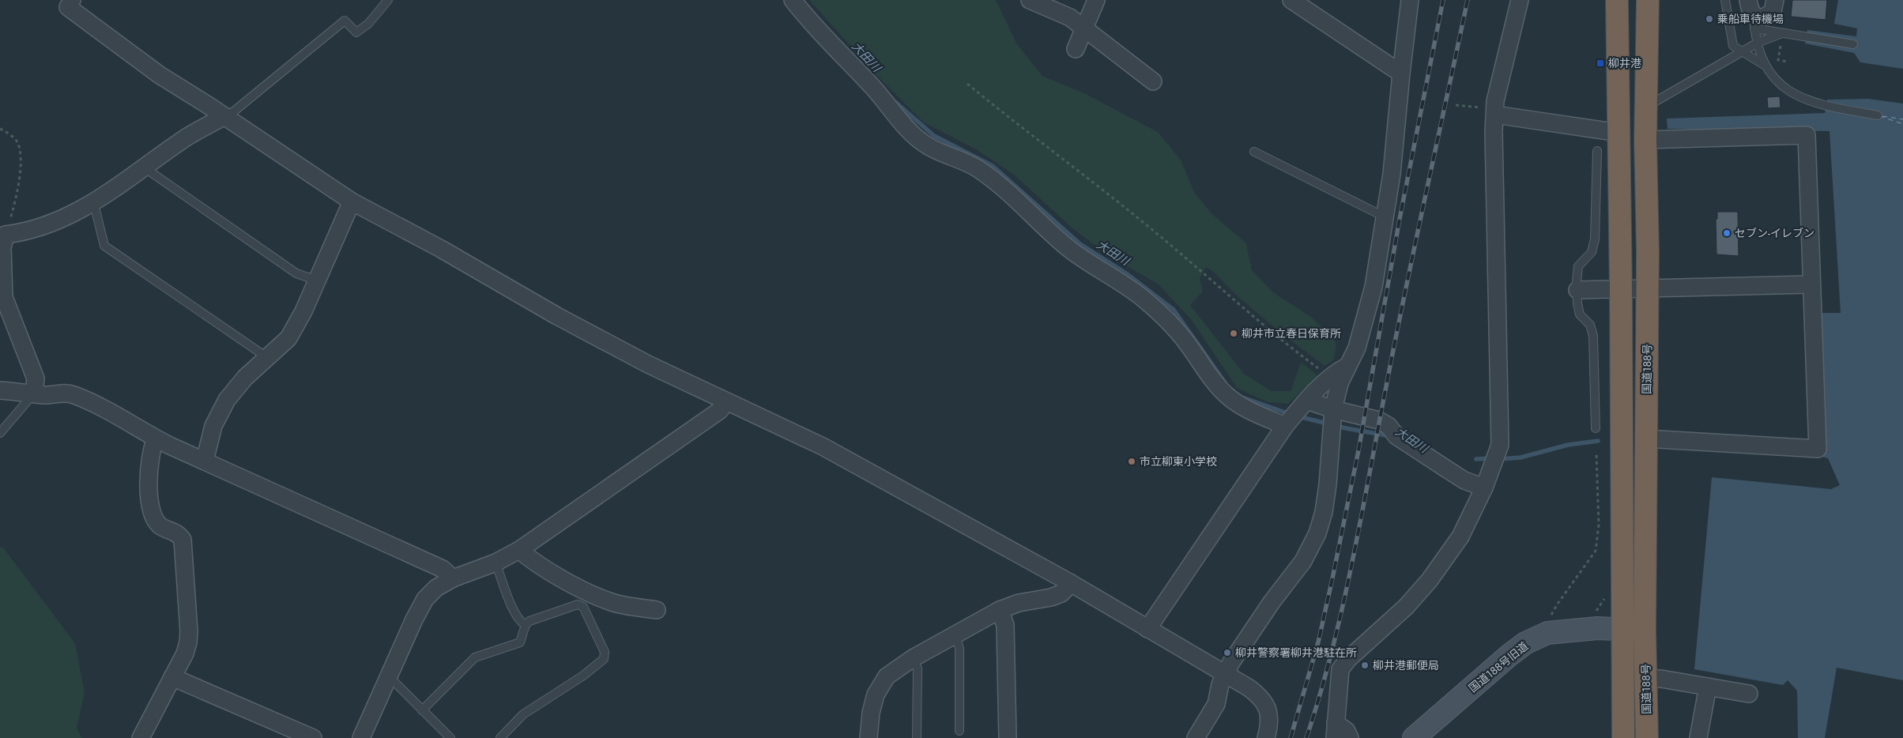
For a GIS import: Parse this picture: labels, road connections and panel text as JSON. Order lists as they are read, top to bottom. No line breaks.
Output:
{"streets":{"highway":["国道188号"],"street":["国道188号旧道"]},"crossings":[["国道188号","国道188号旧道"]],"water":["大田川"],"places":{"other":["乗船車待機場","セブン-イレブン","柳井市立春日保育所","市立柳東小学校","柳井警察署柳井港駐在所","柳井港郵便局"],"transit":["柳井港"]}}
